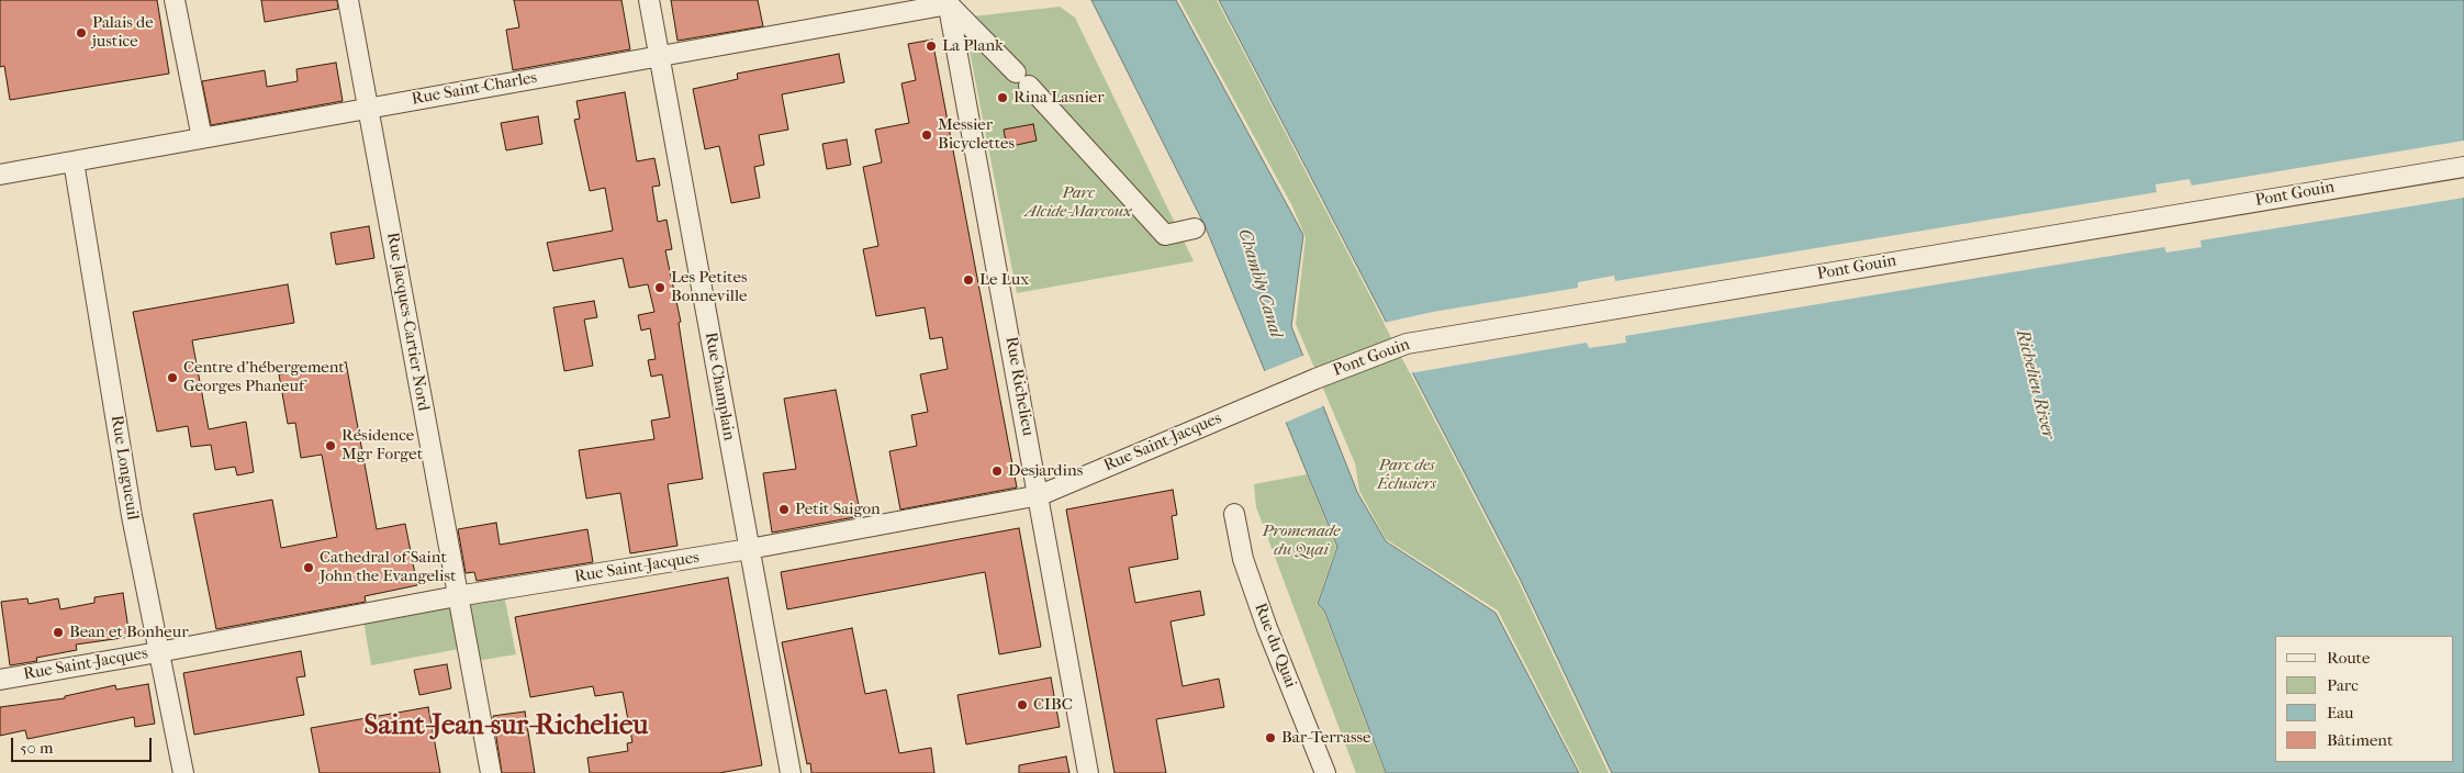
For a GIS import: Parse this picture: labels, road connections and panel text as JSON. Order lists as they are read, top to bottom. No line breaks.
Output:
{"streets":{"street":["Rue Saint-Charles","Pont Gouin","Rue Jacques-Cartier Nord","Rue Champlain","Rue Richelieu","Rue Saint-Jacques","Rue Longueuil","Rue du Quai"]},"crossings":[["Rue Saint-Charles","Rue Jacques-Cartier Nord"],["Rue Saint-Charles","Rue Champlain"],["Rue Saint-Charles","Rue Richelieu"],["Rue Saint-Charles","Rue Longueuil"],["Pont Gouin","Rue Saint-Jacques"],["Rue Jacques-Cartier Nord","Rue Saint-Jacques"],["Rue Champlain","Rue Saint-Jacques"],["Rue Richelieu","Rue Saint-Jacques"],["Rue Saint-Jacques","Rue Longueuil"]],"districts":["Saint-Jean-sur-Richelieu"],"water":["Chambly Canal","Richelieu River"],"parks":["Parc Alcide-Marcoux","Parc des Éclusiers","Promenade du Quai"],"places":["Palais de justice","La Plank","Rina Lasnier","Messier Bicyclettes","Le Lux","Les Petites Bonneville","Centre d'hébergement Georges Phaneuf","Résidence Mgr Forget","Desjardins","Petit Saigon","Cathedral of Saint John the Evangelist","Bean et Bonheur","CIBC","Bar-Terrasse"],"legend":["Route","Parc","Eau","Bâtiment"],"scale_bar":"50 m"}
